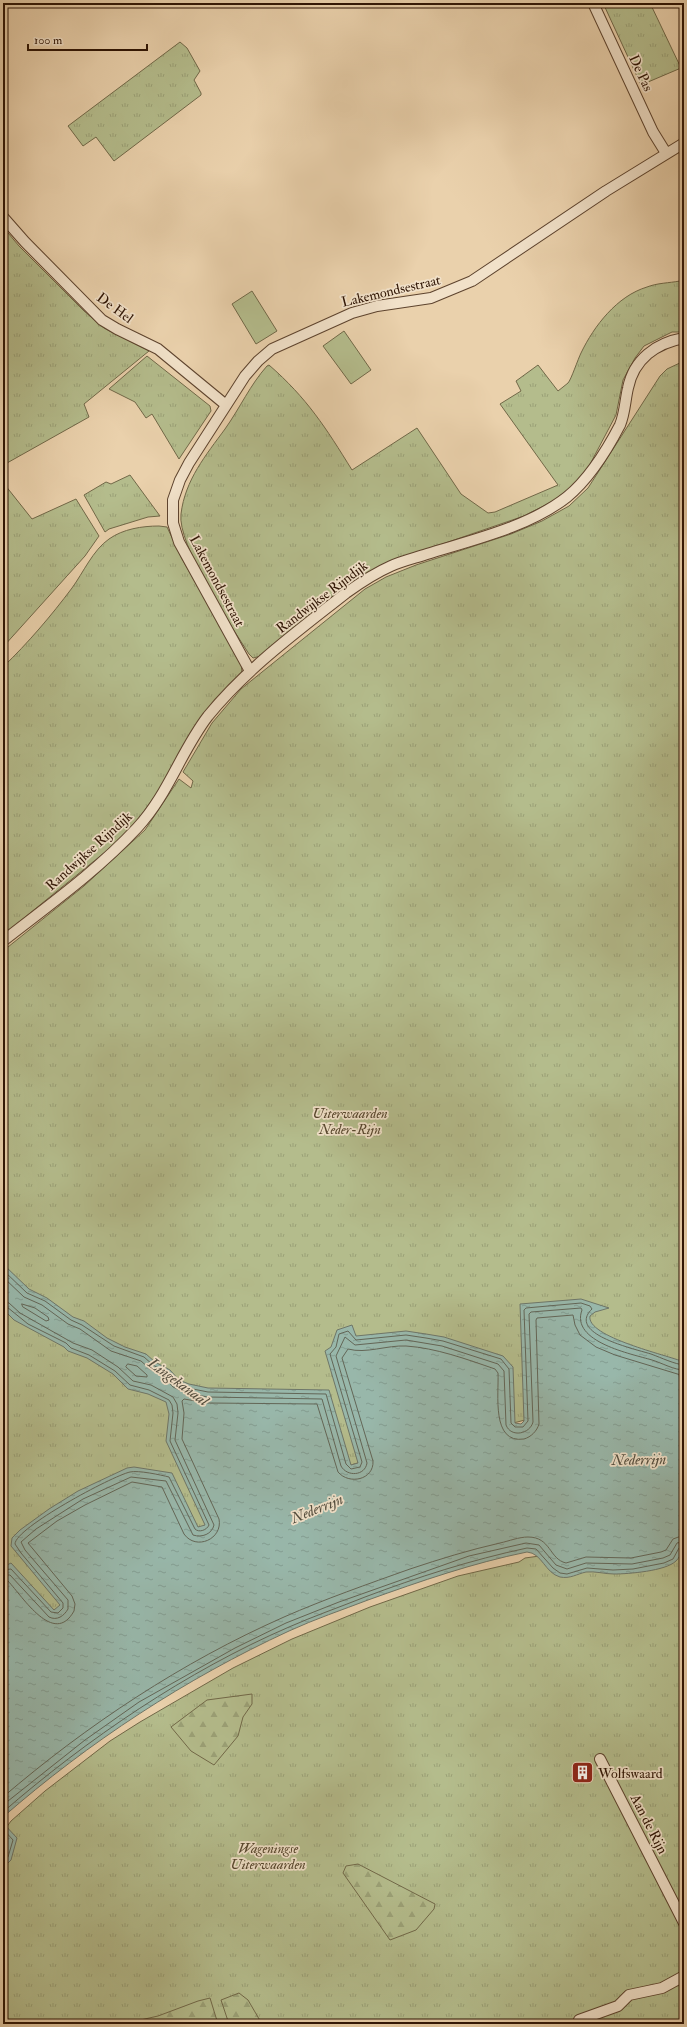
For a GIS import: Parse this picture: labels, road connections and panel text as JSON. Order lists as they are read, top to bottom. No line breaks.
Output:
{"streets":{"street":["De Pas","Lakemondsestraat","De Hel","Randwijkse Rijndijk","Aan de Rijn"]},"crossings":[["De Pas","Lakemondsestraat"],["Lakemondsestraat","De Hel"],["Lakemondsestraat","Randwijkse Rijndijk"]],"water":["Lingekanaal","Nederrijn"],"parks":["Uiterwaarden Neder-Rijn","Wageningse Uiterwaarden"],"places":{"building":["Wolfswaard"]},"scale_bar":"100 m"}
